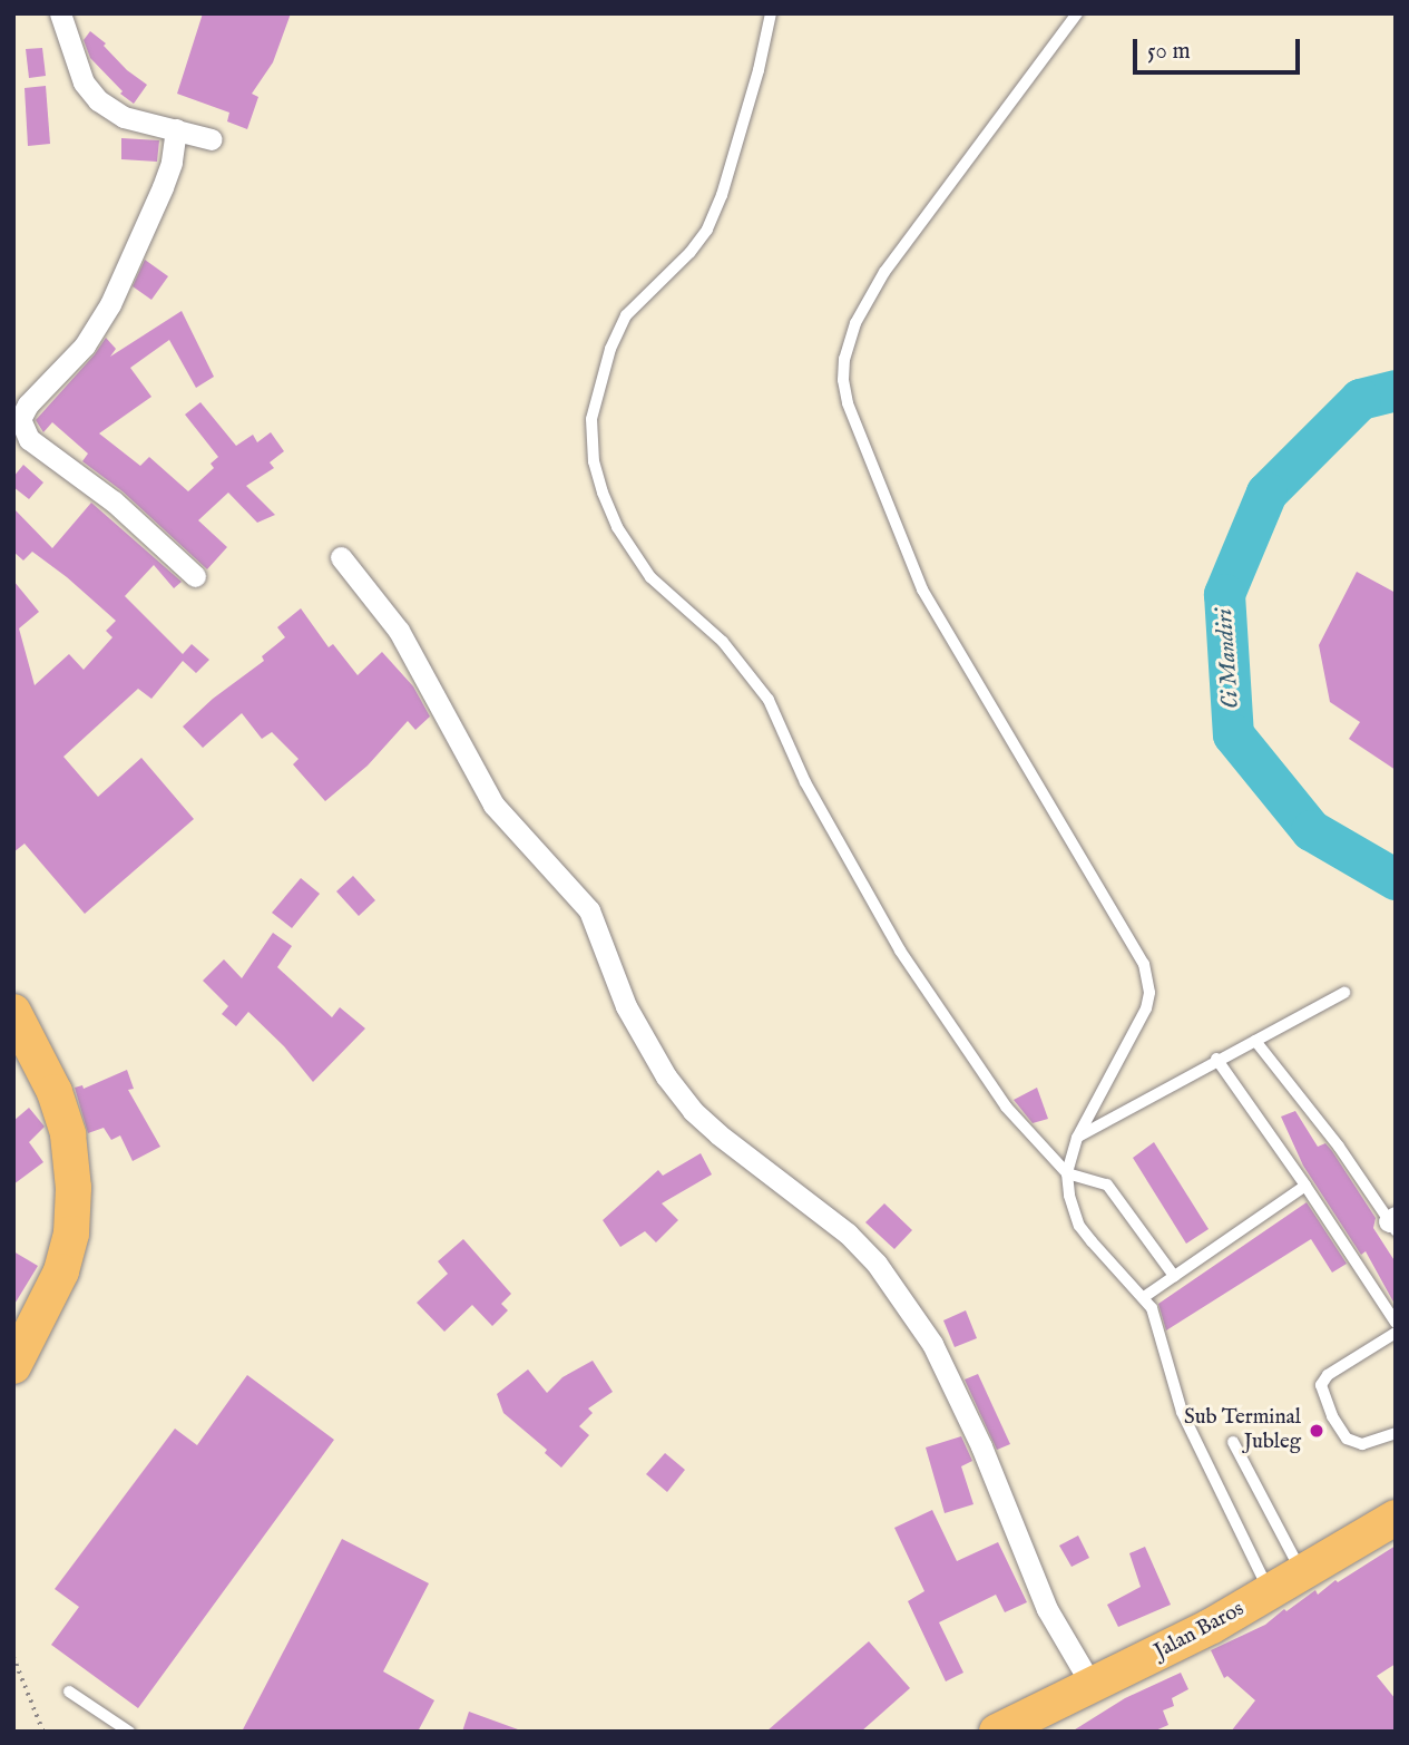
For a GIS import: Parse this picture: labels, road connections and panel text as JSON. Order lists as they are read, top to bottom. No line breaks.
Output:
{"streets":{"main road":["Jalan Baros"]},"water":["Ci Mandiri"],"places":["Sub Terminal Jubleg"],"scale_bar":"50 m"}
